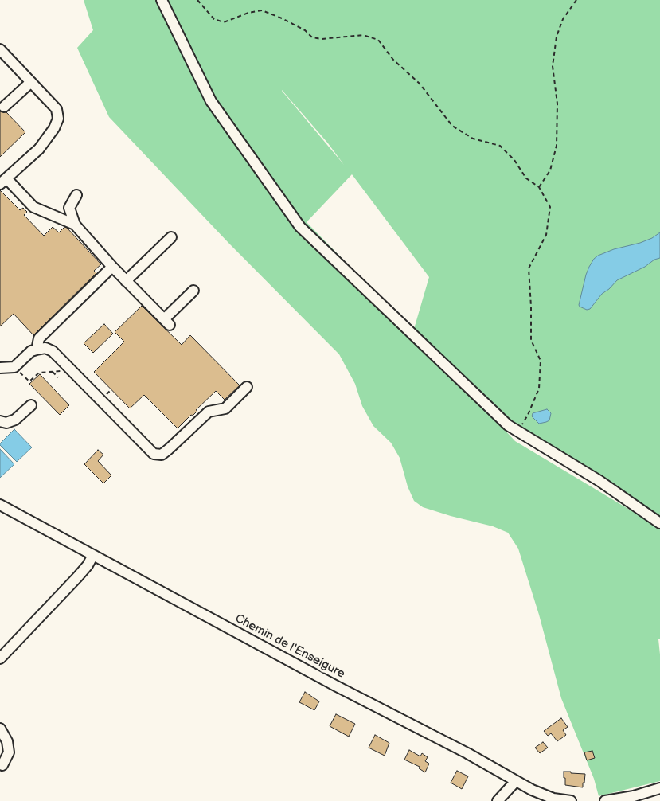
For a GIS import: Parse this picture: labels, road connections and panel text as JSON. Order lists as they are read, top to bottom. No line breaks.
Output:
{"streets":{"street":["Chemin de l'Enseigure"]}}
